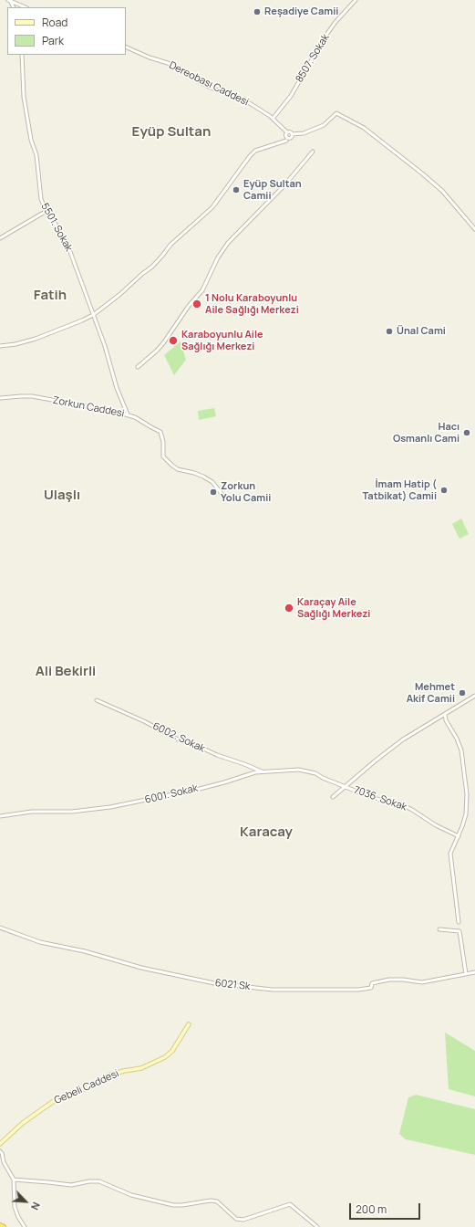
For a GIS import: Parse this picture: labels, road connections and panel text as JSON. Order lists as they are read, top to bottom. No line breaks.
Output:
{"streets":{"main road":["Gebeli Caddesi"],"street":["8507. Sokak","Dereobası Caddesi","5501. Sokak","Zorkun Caddesi","6002. Sokak","6001. Sokak","7036. Sokak","6021 Sk"]},"crossings":[["8507. Sokak","Dereobası Caddesi"],["5501. Sokak","Zorkun Caddesi"],["6002. Sokak","6001. Sokak"],["6001. Sokak","7036. Sokak"]],"districts":["Eyüp Sultan","Fatih","Ulaşlı","Ali Bekirli","Karacay"],"places":["Reşadiye Camii","Eyüp Sultan Camii","1 Nolu Karaboyunlu Aile Sağlığı Merkezi","Ünal Cami","Karaboyunlu Aile Sağlığı Merkezi","Hacı Osmanlı Cami","İmam Hatip ( Tatbikat) Camii","Zorkun Yolu Camii","Karaçay Aile Sağlığı Merkezi","Mehmet Akif Camii"],"legend":["Road","Park"],"scale_bar":"200 m","north":"bottom right"}
